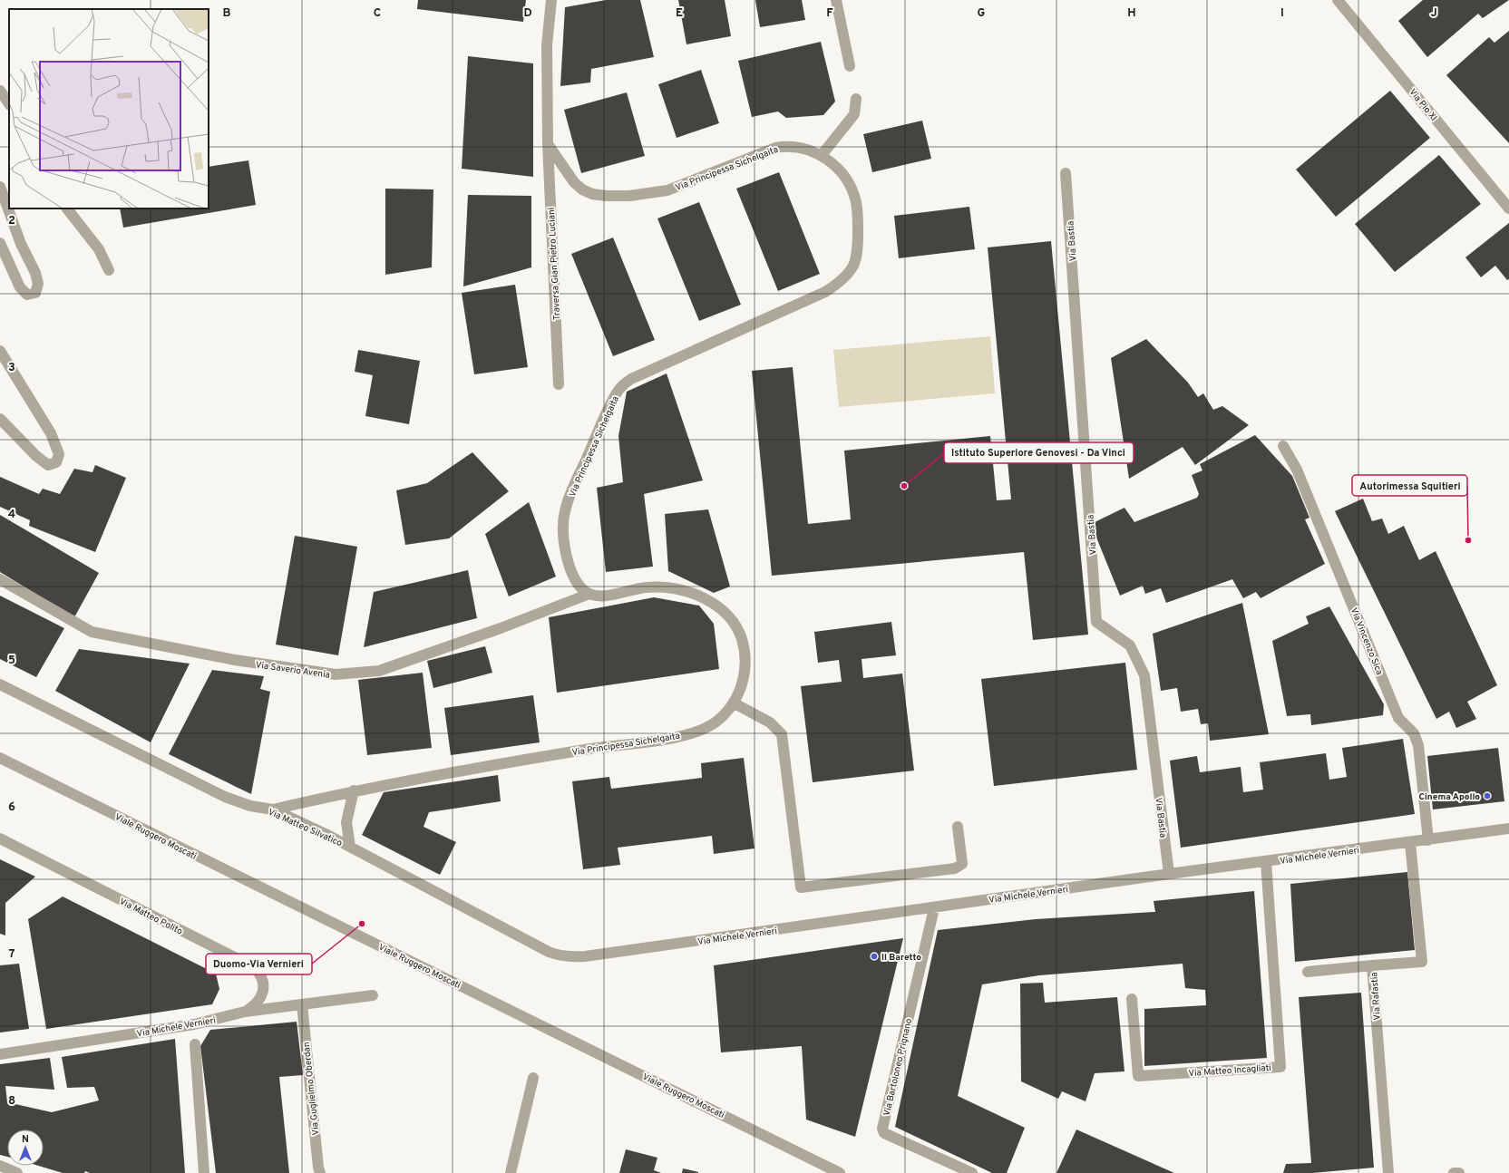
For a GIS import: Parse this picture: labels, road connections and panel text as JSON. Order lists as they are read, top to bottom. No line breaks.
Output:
{"streets":{"street":["Via Pio XI","Via Principessa Sichelgaita","Via Bastia","Traversa Gian Pietro Luciani","Via Vincenzo Sica","Via Saverio Avenia","Via Matteo Silvatico","Viale Ruggero Moscati","Via Michele Vernieri","Via Matteo Polito","Via Rafastia","Via Bartoloneo Prignano","Via Matteo Incagliati","Via Guglielmo Oberdan"]},"crossings":[["Via Principessa Sichelgaita","Traversa Gian Pietro Luciani"],["Via Principessa Sichelgaita","Via Saverio Avenia"],["Via Principessa Sichelgaita","Via Matteo Silvatico"],["Via Bastia","Via Michele Vernieri"],["Via Vincenzo Sica","Via Michele Vernieri"],["Via Matteo Silvatico","Via Michele Vernieri"],["Via Michele Vernieri","Via Matteo Polito"],["Via Michele Vernieri","Via Rafastia"],["Via Michele Vernieri","Via Bartoloneo Prignano"],["Via Michele Vernieri","Via Matteo Incagliati"],["Via Michele Vernieri","Via Guglielmo Oberdan"]],"places":["Istituto Superiore Genovesi - Da Vinci","Autorimessa Squitieri","Cinema Apollo","Duomo-Via Vernieri","Il Baretto"],"north":"top","grid":{"columns":["B","C","D","E","F","G","H","I","J"],"rows":["2","3","4","5","6","7","8"]}}
